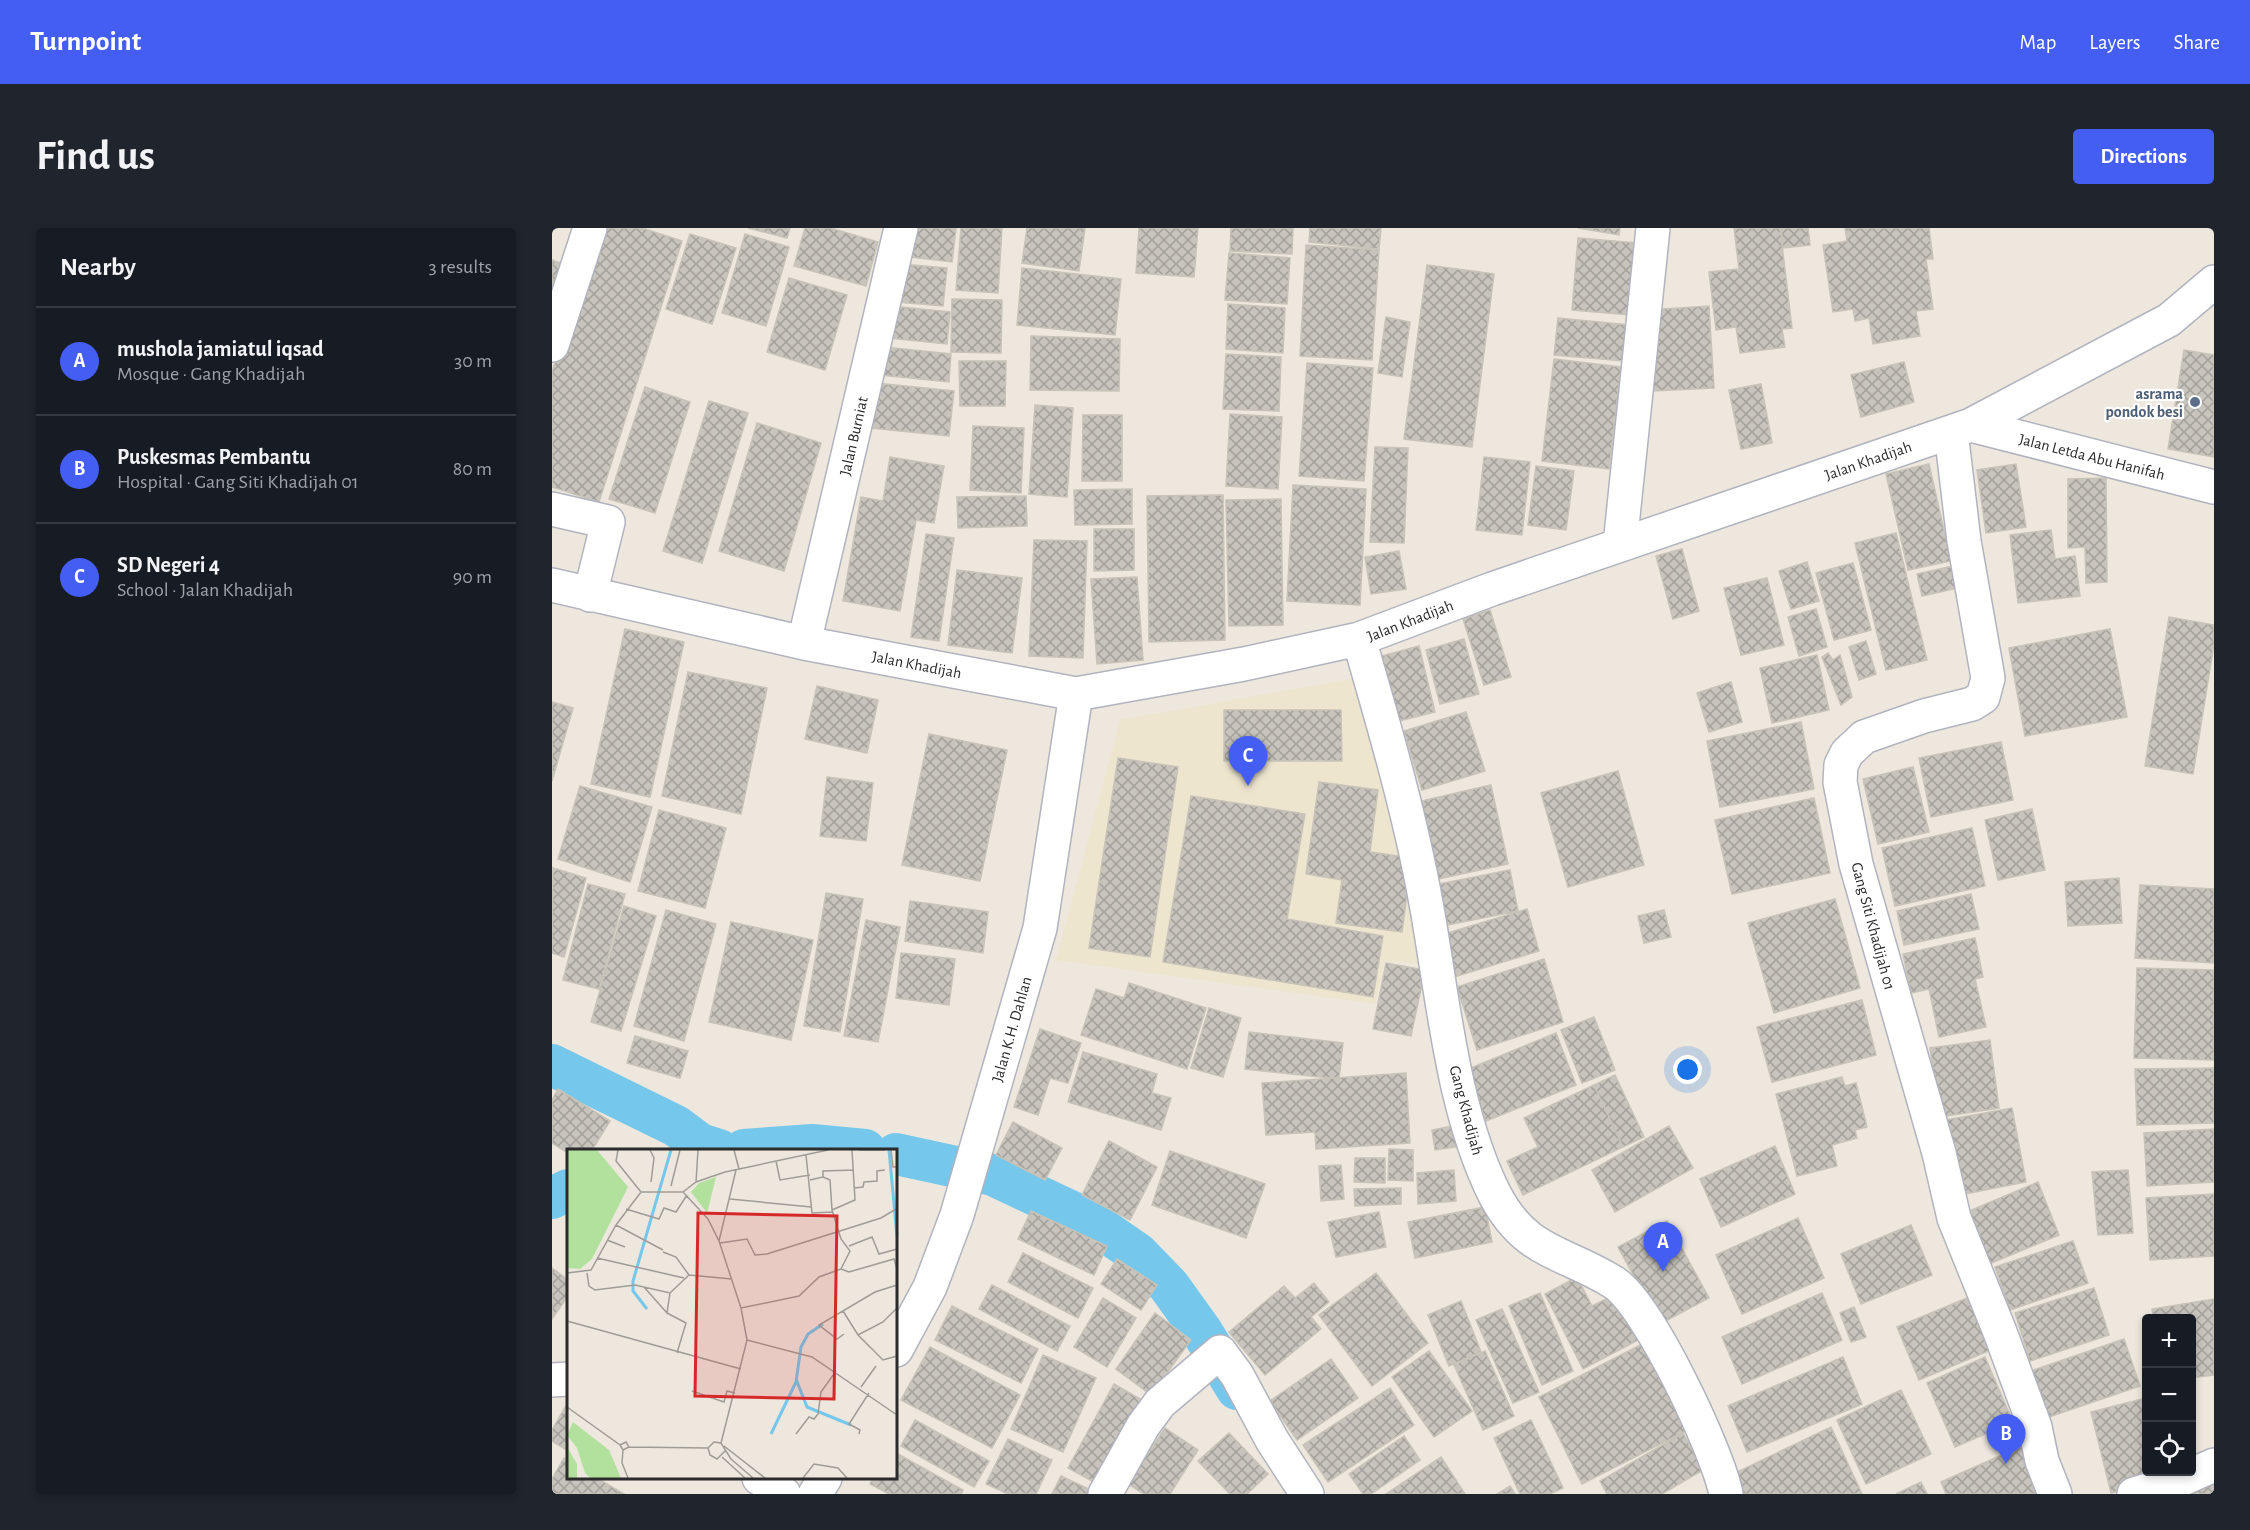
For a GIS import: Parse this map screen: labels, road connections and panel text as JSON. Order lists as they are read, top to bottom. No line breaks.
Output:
{"streets":{"street":["Jalan Burniat","Jalan Letda Abu Hanifah","Jalan Khadijah","Gang Siti Khadijah 01","Jalan K.H. Dahlan","Gang Khadijah"]},"crossings":[["Jalan Burniat","Jalan Khadijah"],["Jalan Letda Abu Hanifah","Jalan Khadijah"],["Jalan Letda Abu Hanifah","Gang Siti Khadijah 01"],["Jalan Khadijah","Gang Siti Khadijah 01"],["Jalan Khadijah","Jalan K.H. Dahlan"],["Jalan Khadijah","Gang Khadijah"]],"places":["asrama pondok besi"],"page":{"header":"Turnpoint","nav":["Map","Layers","Share"],"buttons":"Directions","title":"Find us","heading":["Nearby","3 results"],"list":[{"mark":"A","name":"mushola jamiatul iqsad","note":"Mosque · Gang Khadijah","value":"30 m"},{"mark":"B","name":"Puskesmas Pembantu","note":"Hospital · Gang Siti Khadijah 01","value":"80 m"},{"mark":"C","name":"SD Negeri 4","note":"School · Jalan Khadijah","value":"90 m"}],"pins":["C","A","B"],"map_buttons":["+","−"]}}
